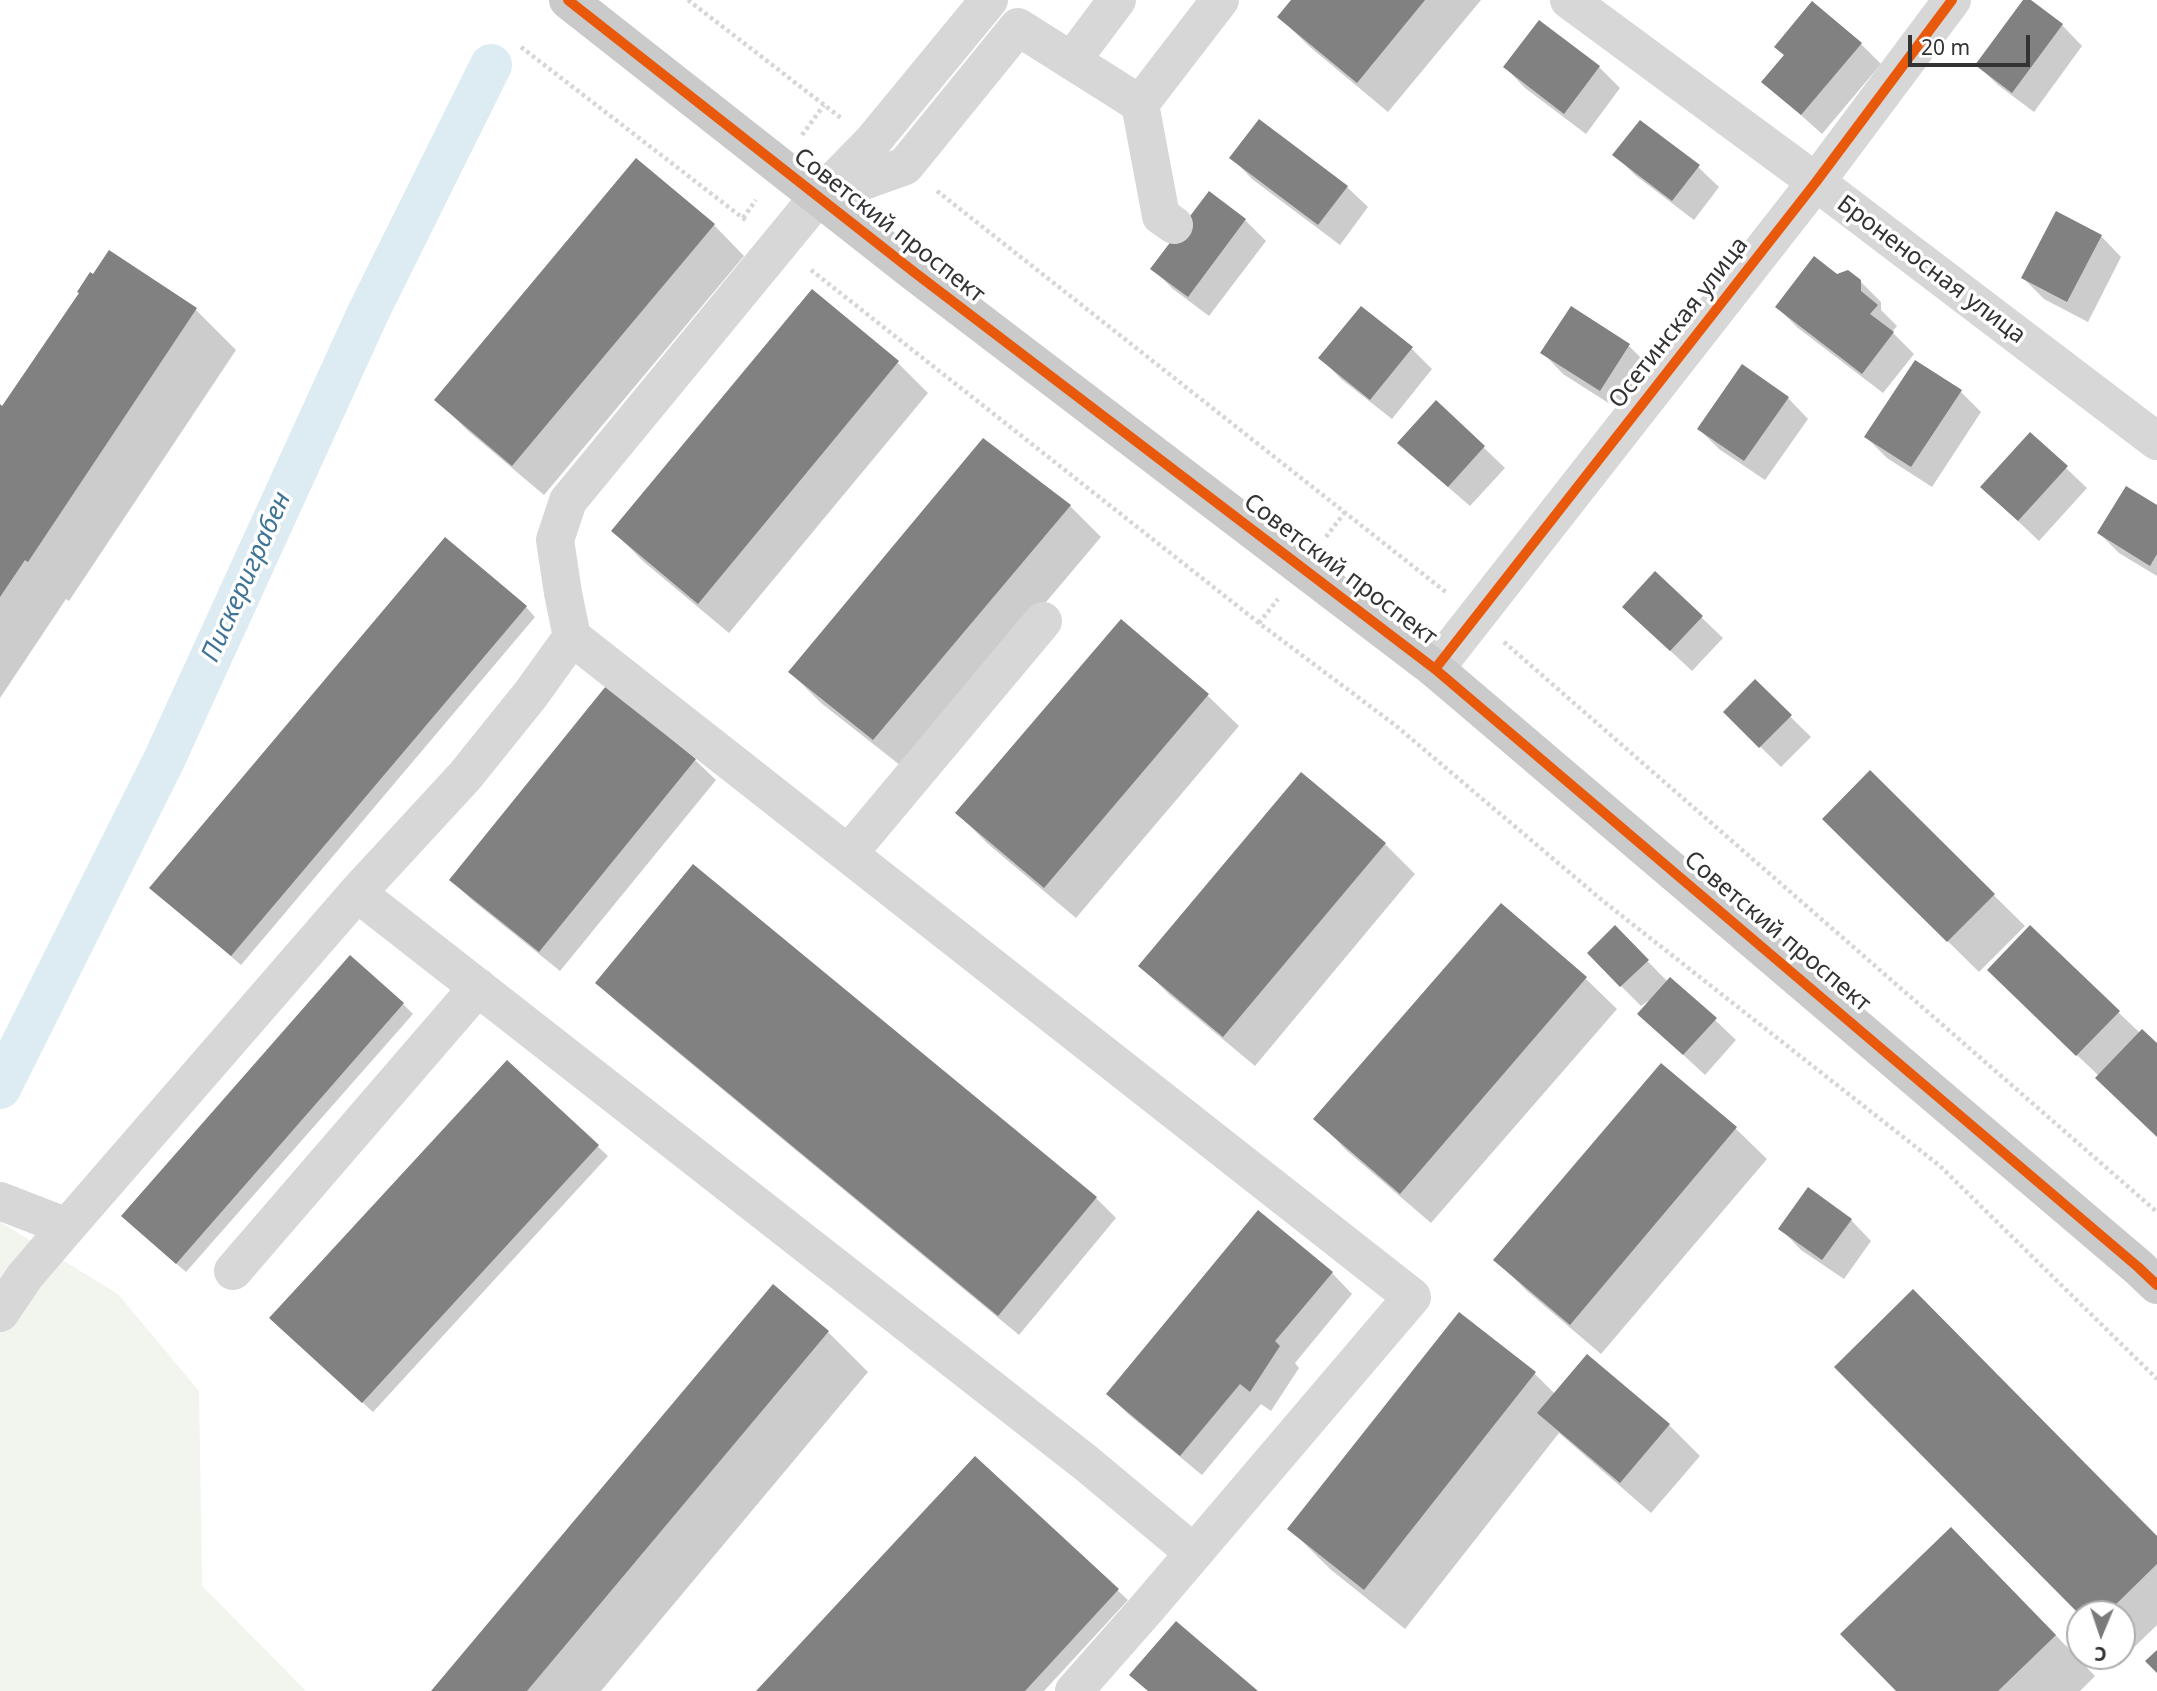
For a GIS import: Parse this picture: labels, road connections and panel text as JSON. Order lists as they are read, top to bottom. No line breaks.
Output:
{"streets":{"main road":["Советский проспект"],"street":["Броненосная улица","Осетинская улица"]},"crossings":[["Советский проспект","Осетинская улица"],["Броненосная улица","Осетинская улица"]],"water":["Пискериграбен"],"scale_bar":"20 m","north":"bottom"}
